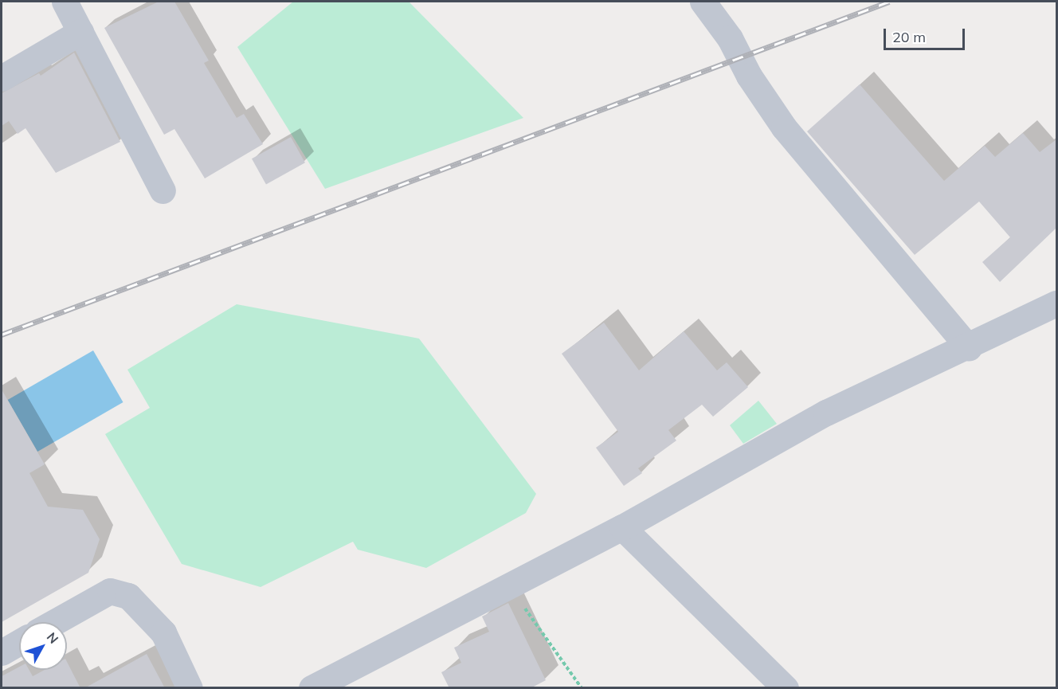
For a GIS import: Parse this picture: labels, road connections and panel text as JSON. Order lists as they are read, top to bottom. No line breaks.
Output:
{"scale_bar":"20 m","north":"top right"}
